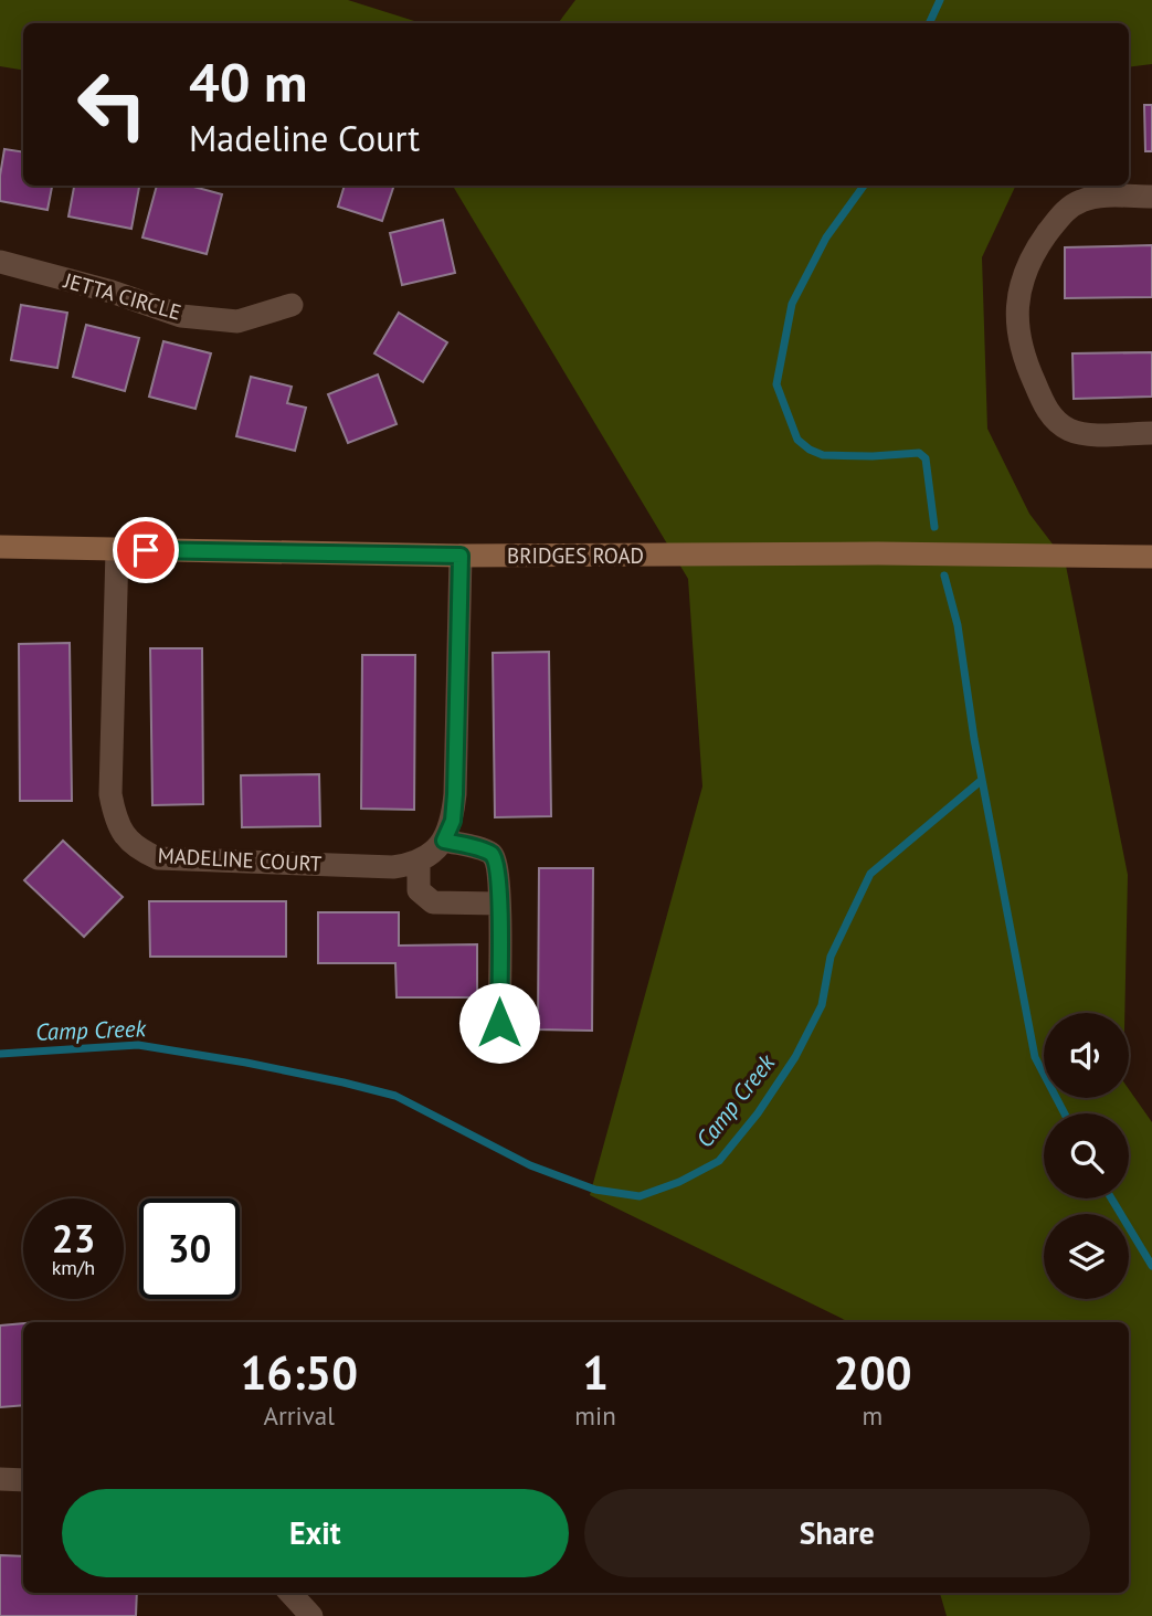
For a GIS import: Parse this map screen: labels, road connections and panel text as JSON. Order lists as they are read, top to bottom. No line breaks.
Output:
{"streets":{"street":["JETTA CIRCLE","BRIDGES ROAD","MADELINE COURT"]},"crossings":[["BRIDGES ROAD","MADELINE COURT"]],"water":["Camp Creek"],"page":{"turn":["40 m","Madeline Court"],"speed":"23 km/h","limit":"30","eta":["16:50","Arrival","1","min","200","m"],"buttons":["Exit","Share"]}}
